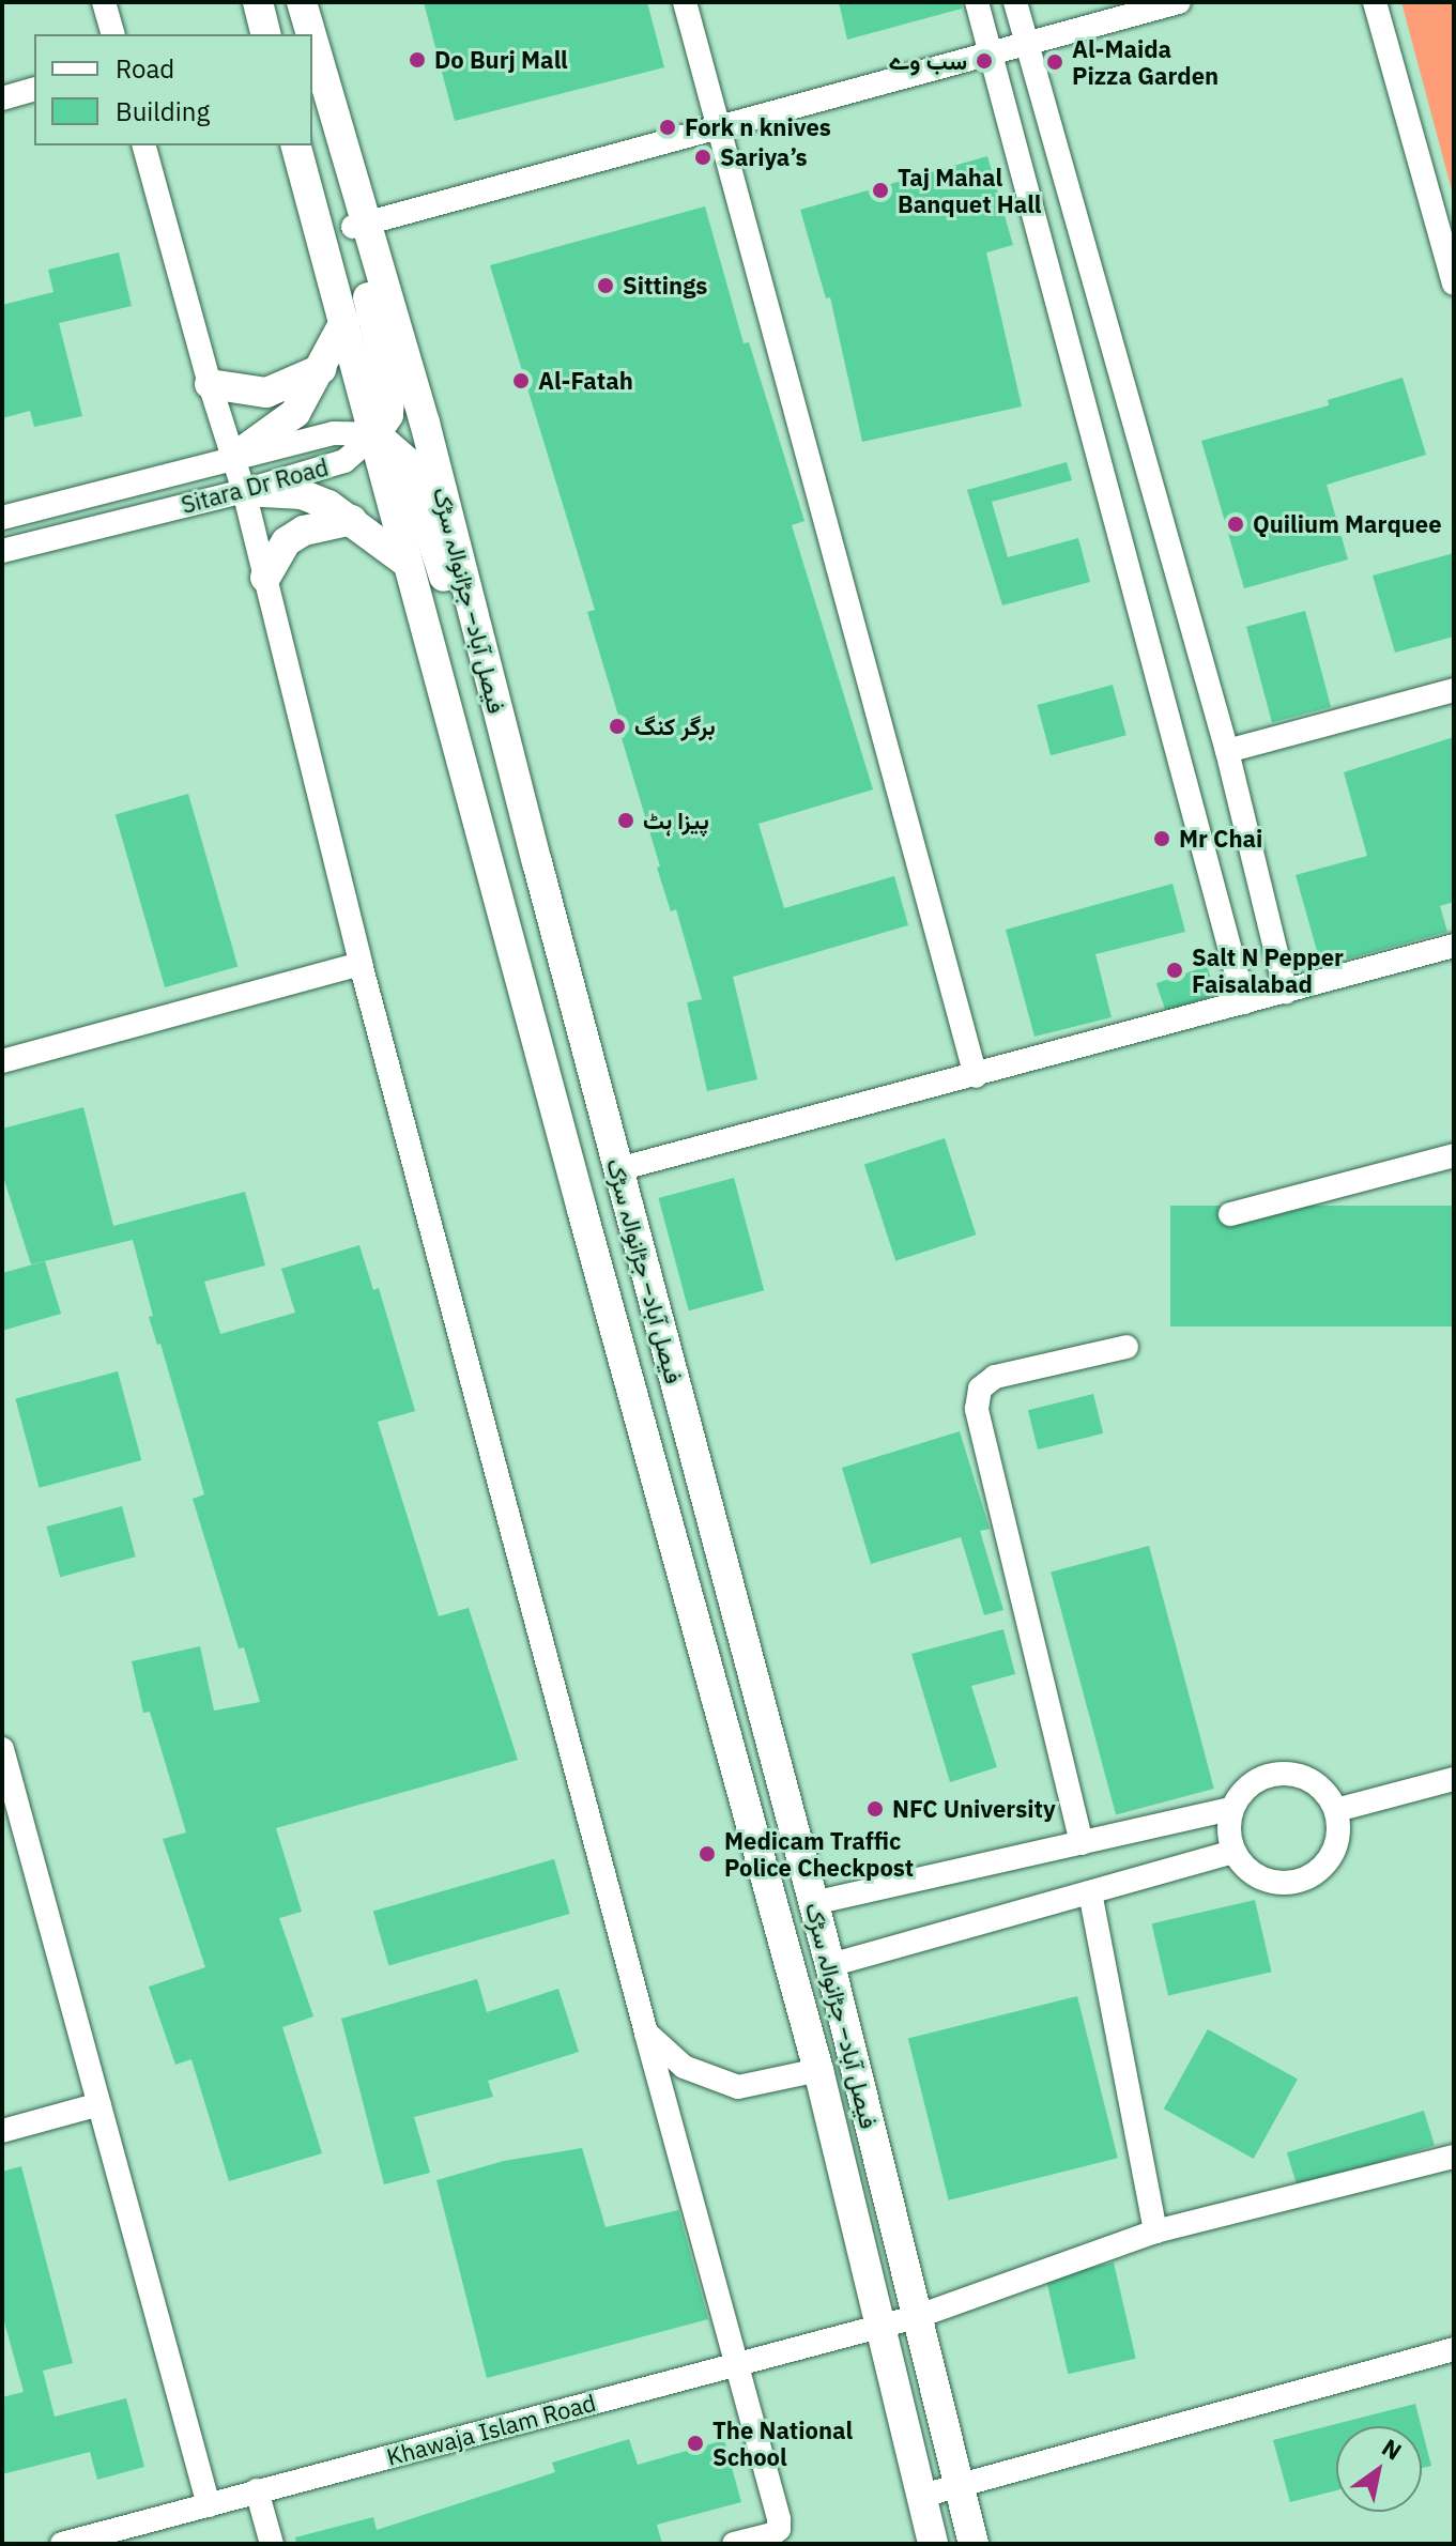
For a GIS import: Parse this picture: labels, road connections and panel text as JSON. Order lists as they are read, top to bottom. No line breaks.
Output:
{"streets":{"main road":["فیصل آباد– جڑانوالہ سڑک"],"street":["Sitara Dr Road","Khawaja Islam Road"]},"crossings":[["Sitara Dr Road","فیصل آباد– جڑانوالہ سڑک"],["فیصل آباد– جڑانوالہ سڑک","Khawaja Islam Road"]],"places":["Do Burj Mall","سب وے","Al-Maida Pizza Garden","Fork n knives","Sariya’s","Taj Mahal Banquet Hall","Sittings","Al-Fatah","Quilium Marquee","برگر کنگ","پیزا ہٹ","Mr Chai","Salt N Pepper Faisalabad","NFC University","Medicam Traffic Police Checkpost","The National School"],"legend":["Road","Building"],"north":"top right"}
